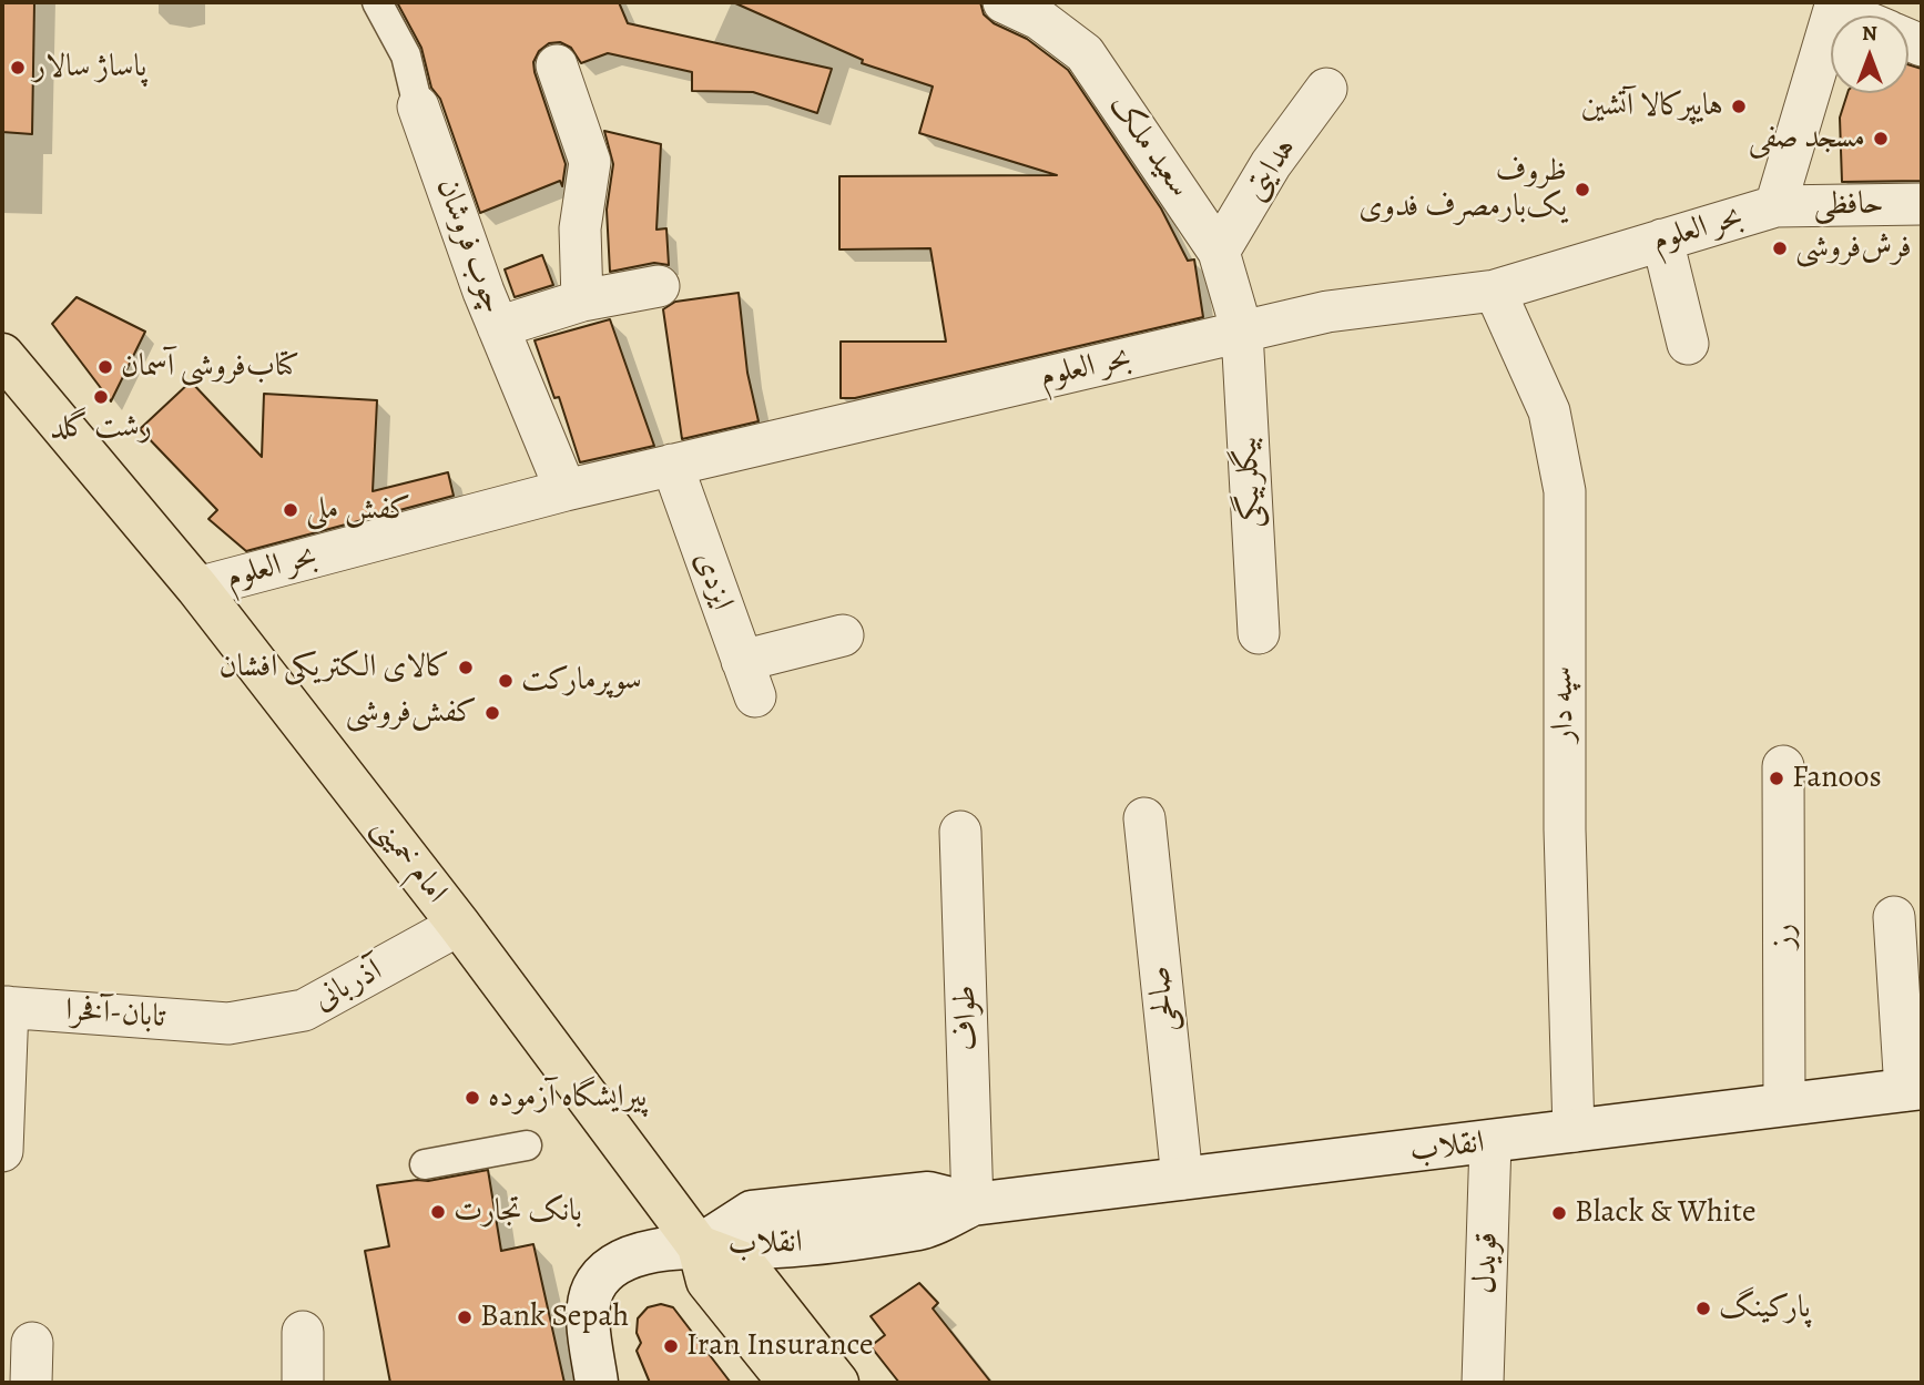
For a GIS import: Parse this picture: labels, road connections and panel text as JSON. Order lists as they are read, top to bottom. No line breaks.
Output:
{"streets":{"main road":["امام خمینی","انقلاب"],"street":["سعید ملک","هدایتی","حافظی","بحر العلوم","چوب فروشان","بیگلربیگی","ایزدی","سپه دار","رز","آذربانی","صالحی","تابان-آفخرا","طواف","قویدل"]},"crossings":[["سعید ملک","هدایتی"],["سعید ملک","بحر العلوم"],["سعید ملک","بیگلربیگی"],["حافظی","بحر العلوم"],["بحر العلوم","چوب فروشان"],["بحر العلوم","بیگلربیگی"],["بحر العلوم","ایزدی"],["بحر العلوم","سپه دار"],["بحر العلوم","امام خمینی"],["سپه دار","انقلاب"],["امام خمینی","آذربانی"],["امام خمینی","انقلاب"],["رز","انقلاب"],["آذربانی","تابان-آفخرا"],["صالحی","انقلاب"],["طواف","انقلاب"],["انقلاب","قویدل"]],"places":["پاساژ سالار","هایپرکالا آتشین","مسجد صفی","ظروف یک‌بارمصرف فدوی","فرش‌فروشی","کتاب‌فروشی آسمان","رشت گلد","کفش ملی","کالای الکتریکی افشان","سوپرمارکت","کفش‌فروشی","Fanoos","پیرایشگاه آزموده","بانک تجارت","Black & White","پارکینگ","Bank Sepah","Iran Insurance"],"north":"top"}
